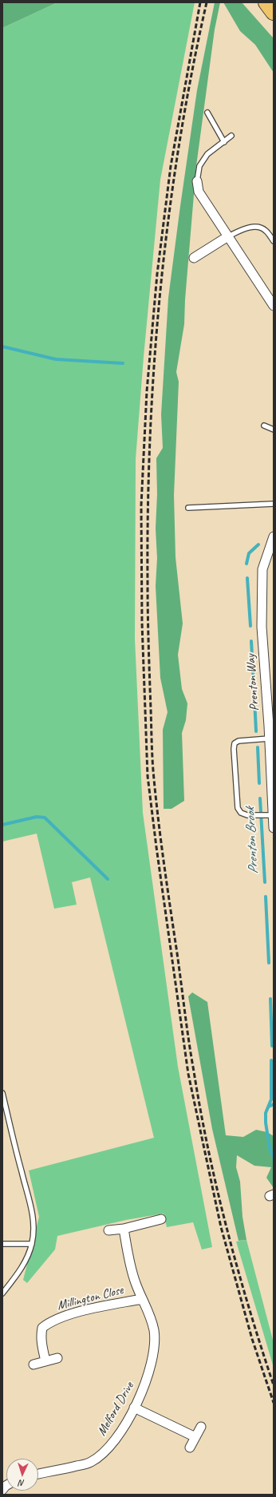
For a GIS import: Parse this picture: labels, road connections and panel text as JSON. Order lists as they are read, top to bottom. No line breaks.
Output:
{"streets":{"street":["Prenton Way","Millington Close","Melford Drive"]},"crossings":[["Millington Close","Melford Drive"]],"water":["Prenton Brook"],"north":"bottom"}
